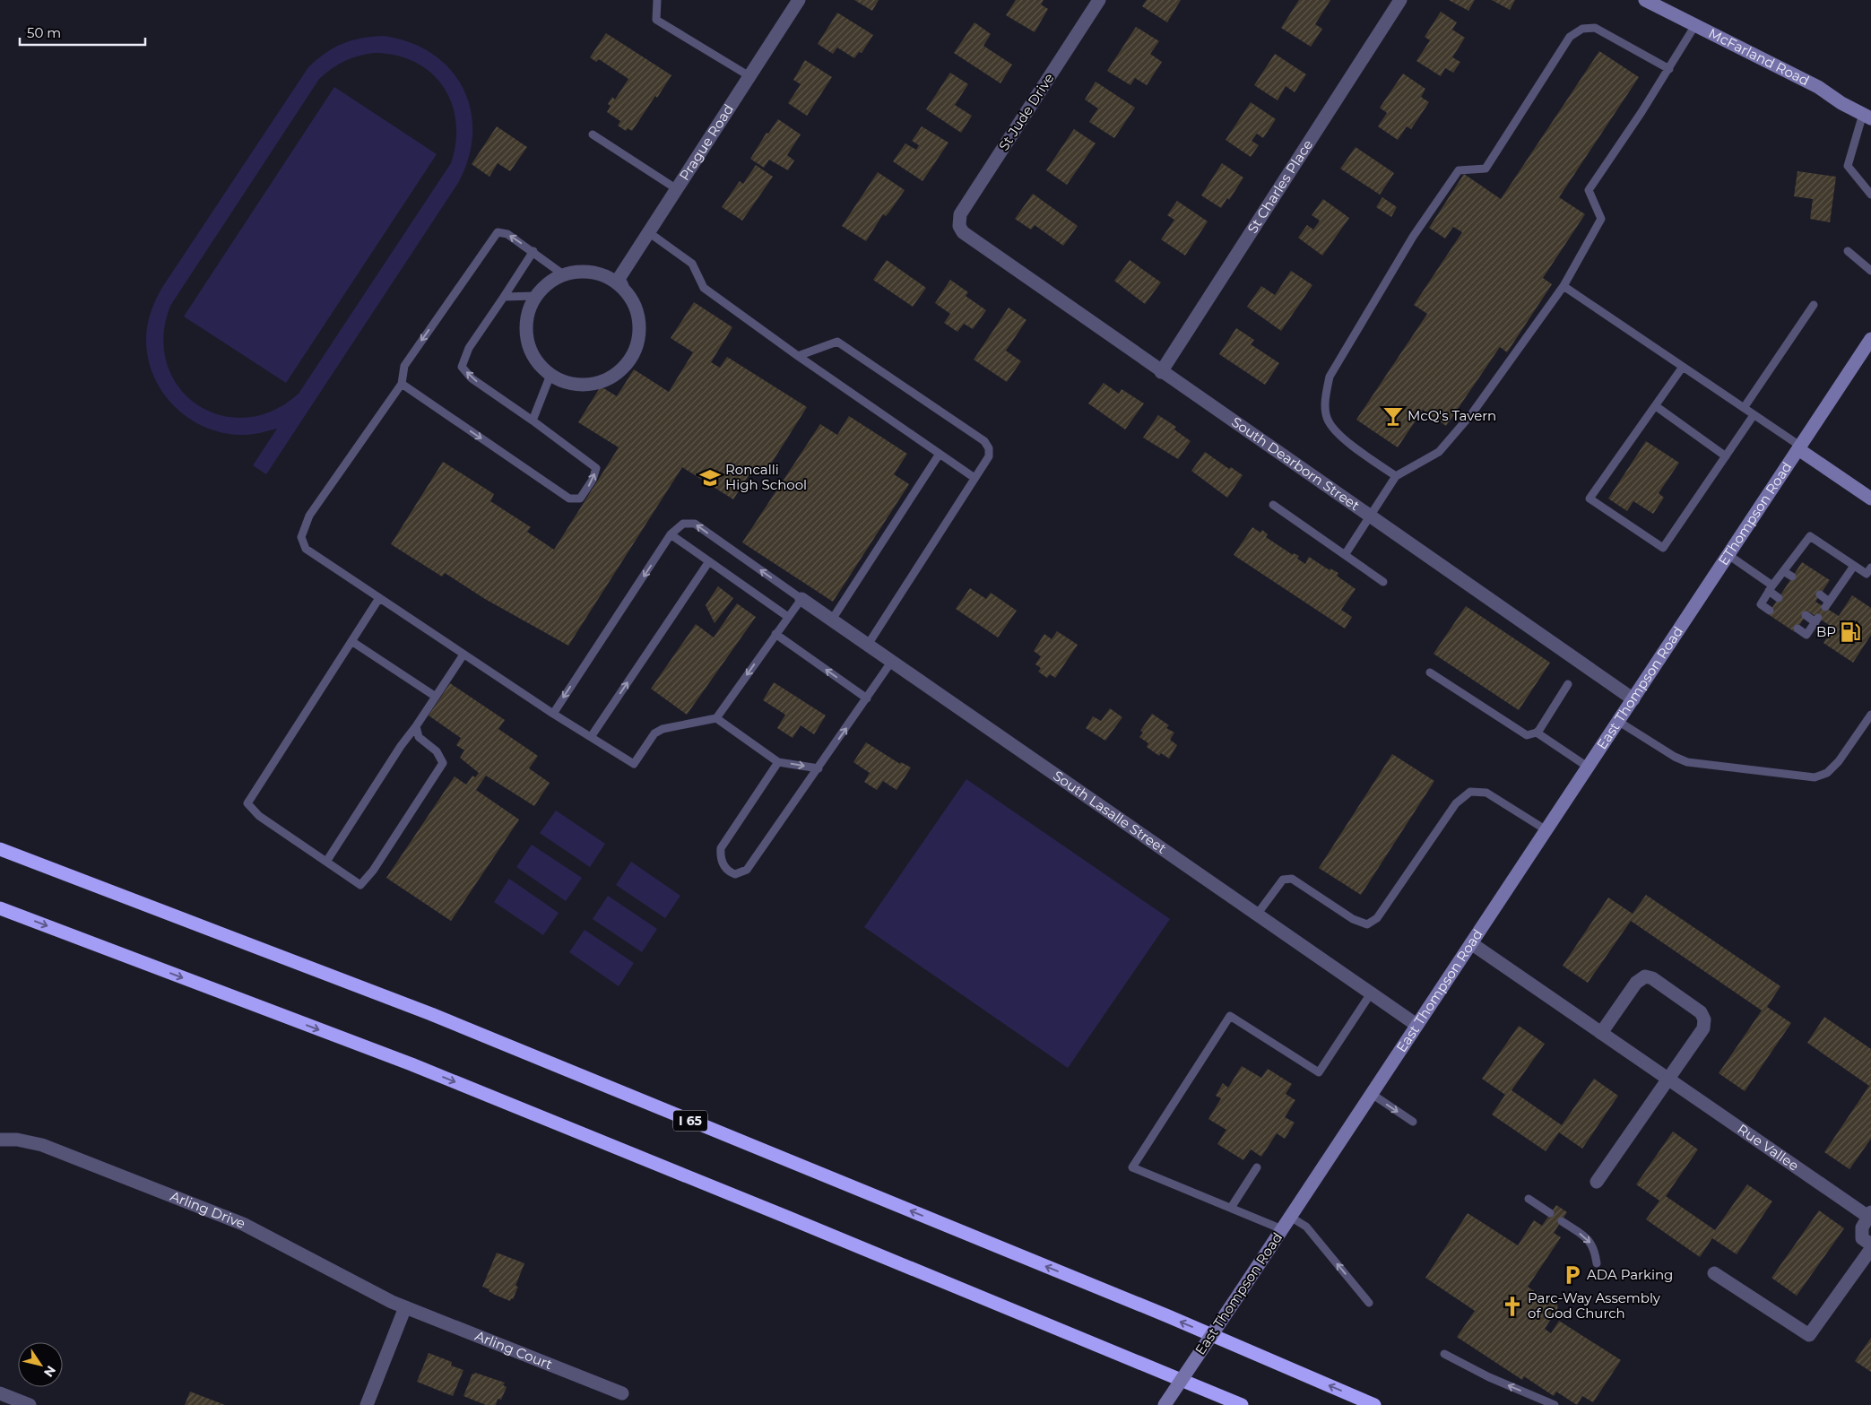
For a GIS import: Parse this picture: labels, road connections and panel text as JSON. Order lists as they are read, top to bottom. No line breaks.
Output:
{"streets":{"highway":["I 65"],"main road":["McFarland Road","EThompson Road","East Thompson Road"],"street":["St Jude Drive","Prague Road","St Charles Place","South Dearborn Street","South Lasalle Street","Rue Vallee","Arling Drive","Arling Court"]},"crossings":[["St Jude Drive","South Dearborn Street"],["St Charles Place","South Dearborn Street"],["South Dearborn Street","East Thompson Road"],["EThompson Road","East Thompson Road"],["East Thompson Road","South Lasalle Street"],["East Thompson Road","Rue Vallee"],["Arling Drive","Arling Court"]],"places":{"bar":["McQ's Tavern"],"school or university":["Roncalli High School"],"fuel station":["BP"],"parking":["ADA Parking"],"church":["Parc-Way Assembly of God Church"]},"scale_bar":"50 m","north":"bottom right"}
